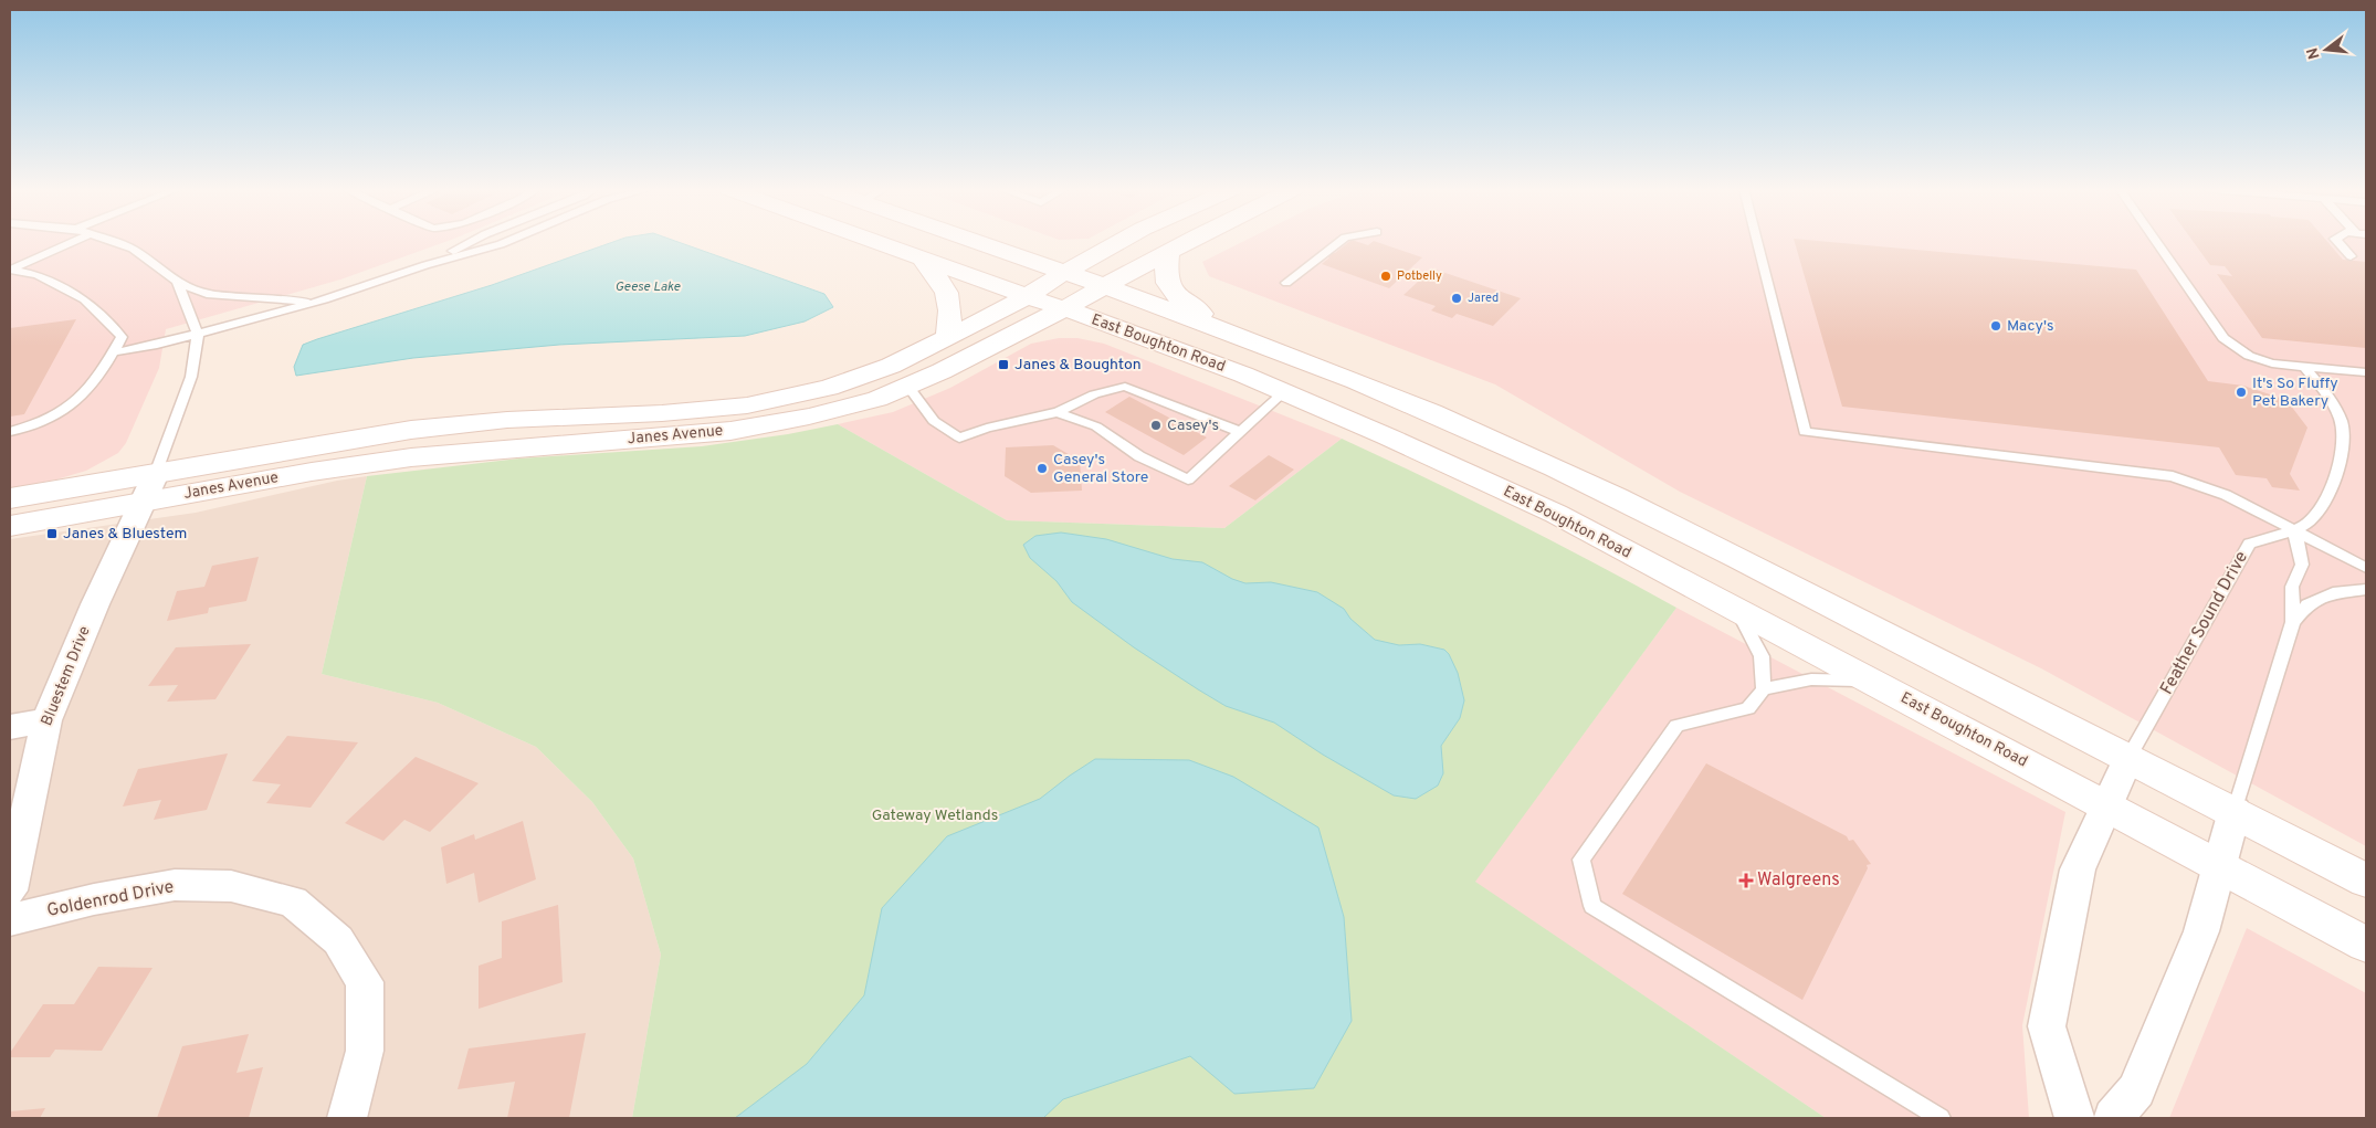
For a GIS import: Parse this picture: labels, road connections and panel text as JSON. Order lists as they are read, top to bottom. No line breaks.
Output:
{"streets":{"main road":["East Boughton Road","Janes Avenue"],"street":["Feather Sound Drive","Bluestem Drive","Goldenrod Drive"]},"crossings":[["East Boughton Road","Janes Avenue"],["East Boughton Road","Feather Sound Drive"],["Janes Avenue","Bluestem Drive"]],"water":["Geese Lake"],"parks":["Gateway Wetlands"],"places":{"other":["Potbelly","Jared","Macy's","It's So Fluffy Pet Bakery","Casey's","Casey's General Store"],"transit":["Janes & Boughton","Janes & Bluestem"],"health":["Walgreens"]},"north":"left"}
